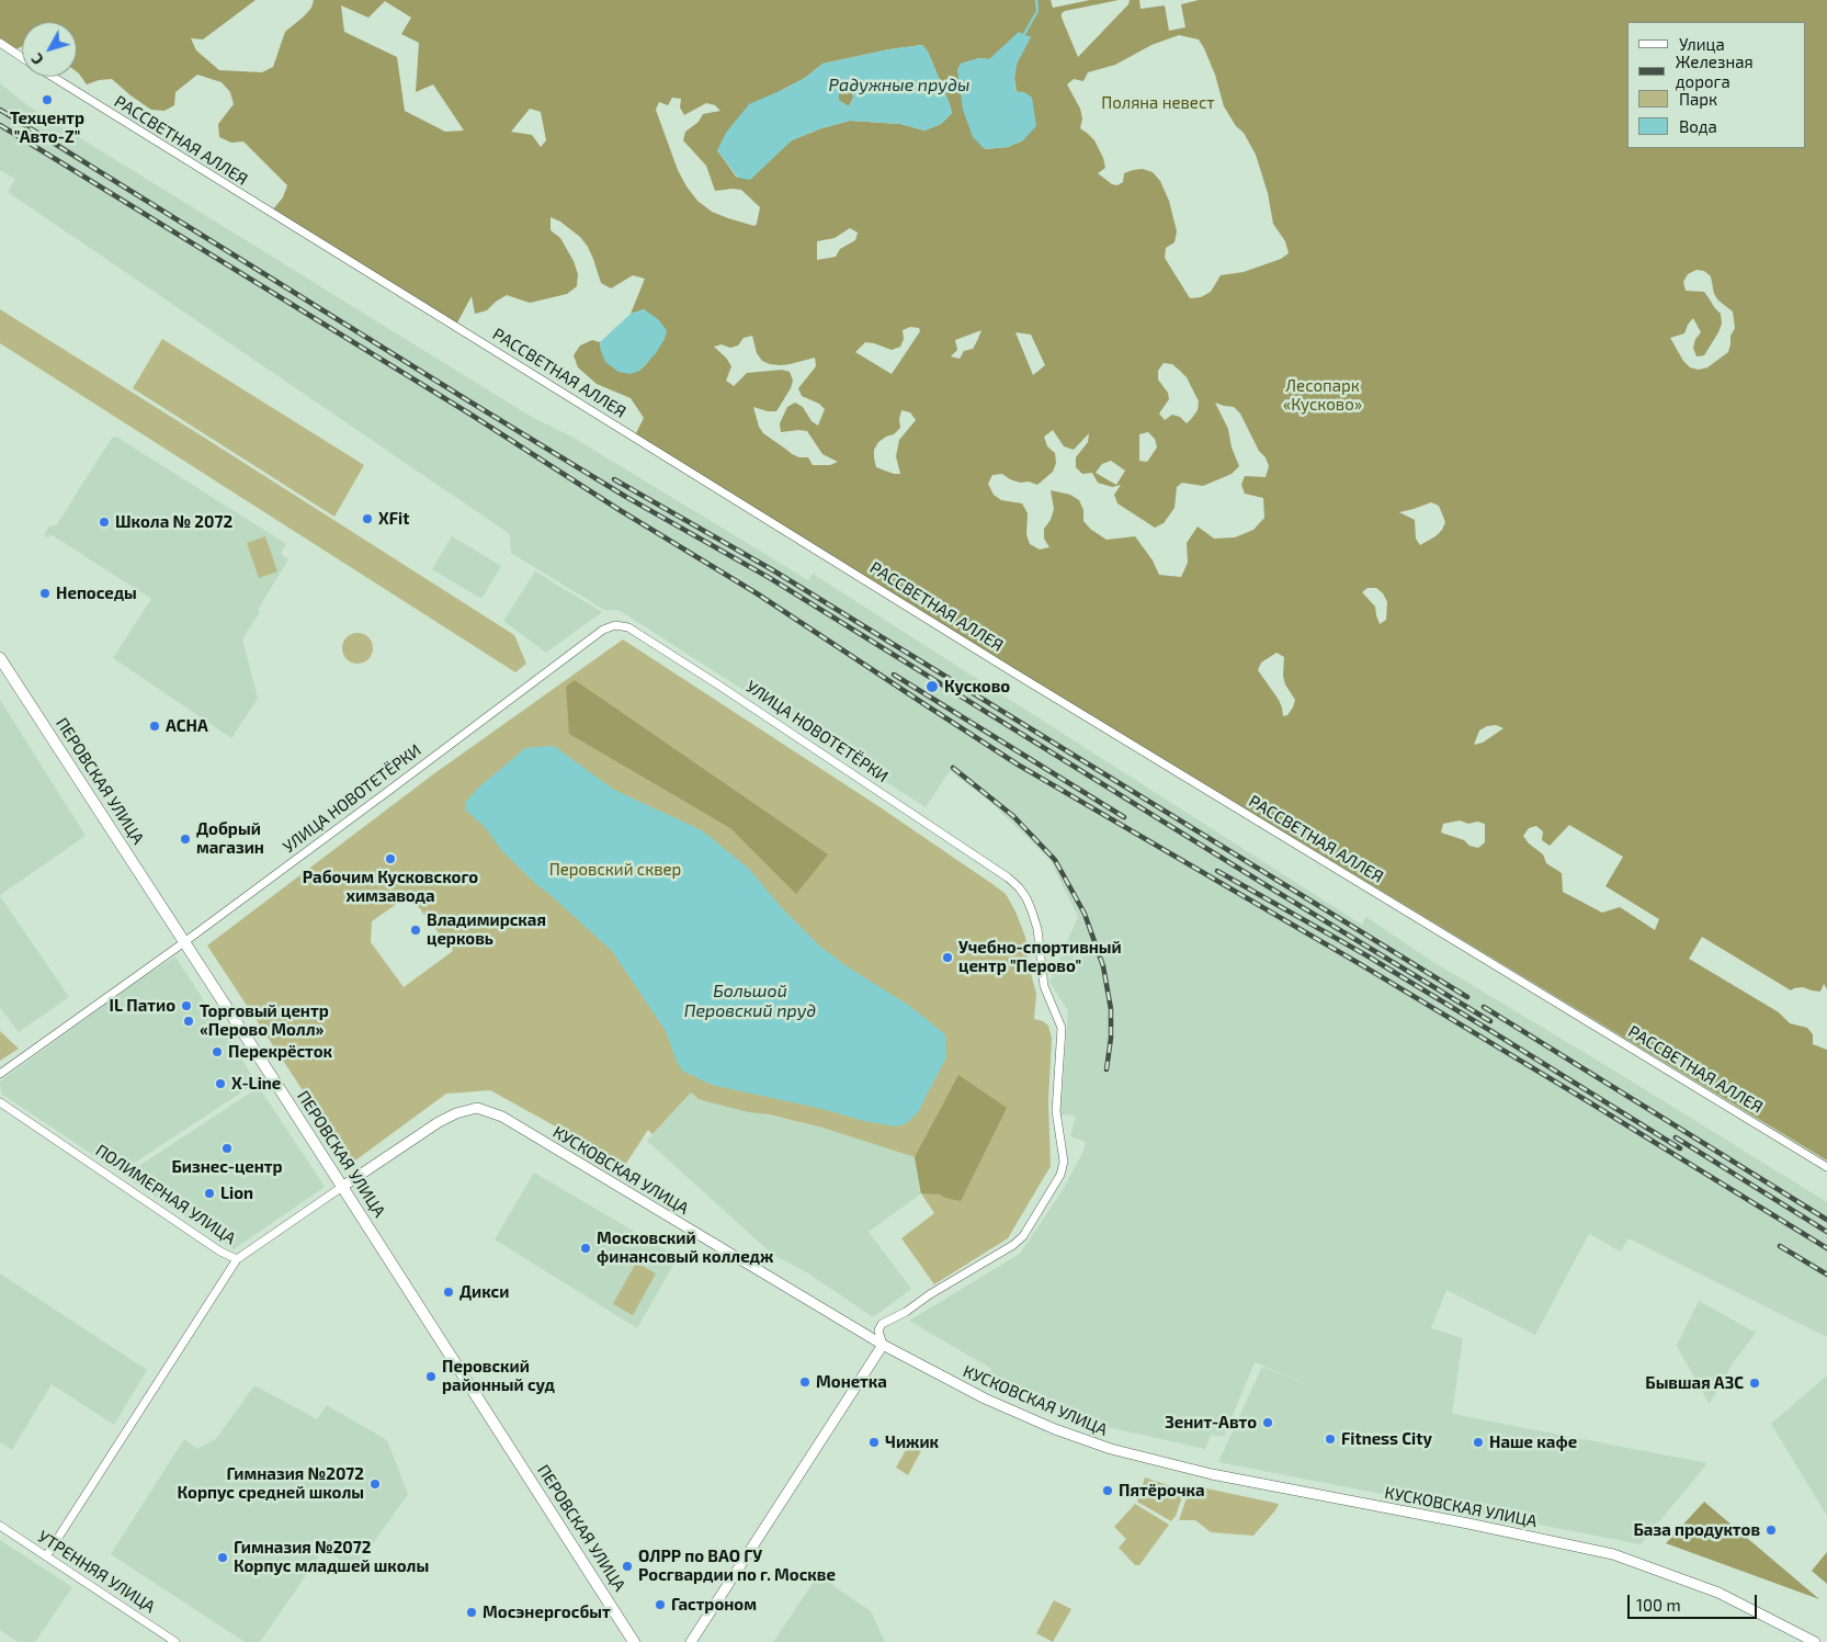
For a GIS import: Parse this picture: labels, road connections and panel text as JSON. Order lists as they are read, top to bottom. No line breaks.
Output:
{"streets":{"main road":["ПЕРОВСКАЯ УЛИЦА"],"street":["РАССВЕТНАЯ АЛЛЕЯ","УЛИЦА НОВОТЕТЁРКИ","КУСКОВСКАЯ УЛИЦА","ПОЛИМЕРНАЯ УЛИЦА","УТРЕННЯЯ УЛИЦА"]},"crossings":[["УЛИЦА НОВОТЕТЁРКИ","ПЕРОВСКАЯ УЛИЦА"],["УЛИЦА НОВОТЕТЁРКИ","КУСКОВСКАЯ УЛИЦА"],["ПЕРОВСКАЯ УЛИЦА","КУСКОВСКАЯ УЛИЦА"],["ПЕРОВСКАЯ УЛИЦА","ПОЛИМЕРНАЯ УЛИЦА"],["КУСКОВСКАЯ УЛИЦА","ПОЛИМЕРНАЯ УЛИЦА"]],"water":["Радужные пруды","Большой Перовский пруд"],"parks":["Поляна невест","Лесопарк «Кусково»","Перовский сквер"],"places":["Техцентр \"Авто-Z\"","XFit","Школа № 2072","Непоседы","Кусково","АСНА","Добрый магазин","Рабочим Кусковского химзавода","Владимирская церковь","Учебно-спортивный центр \"Перово\"","IL Патио","Торговый центр «Перово Молл»","Перекрёсток","X-Line","Бизнес-центр","Lion","Московский финансовый колледж","Дикси","Перовский районный суд","Монетка","Бывшая АЗС","Зенит-Авто","Fitness City","Чижик","Наше кафе","Гимназия №2072 Корпус средней школы","Пятёрочка","База продуктов","Гимназия №2072 Корпус младшей школы","ОЛРР по ВАО ГУ Росгвардии по г. Москве","Гастроном","Мосэнергосбыт"],"legend":["Улица","Железная дорога","Парк","Вода"],"scale_bar":"100 m","north":"bottom left"}
